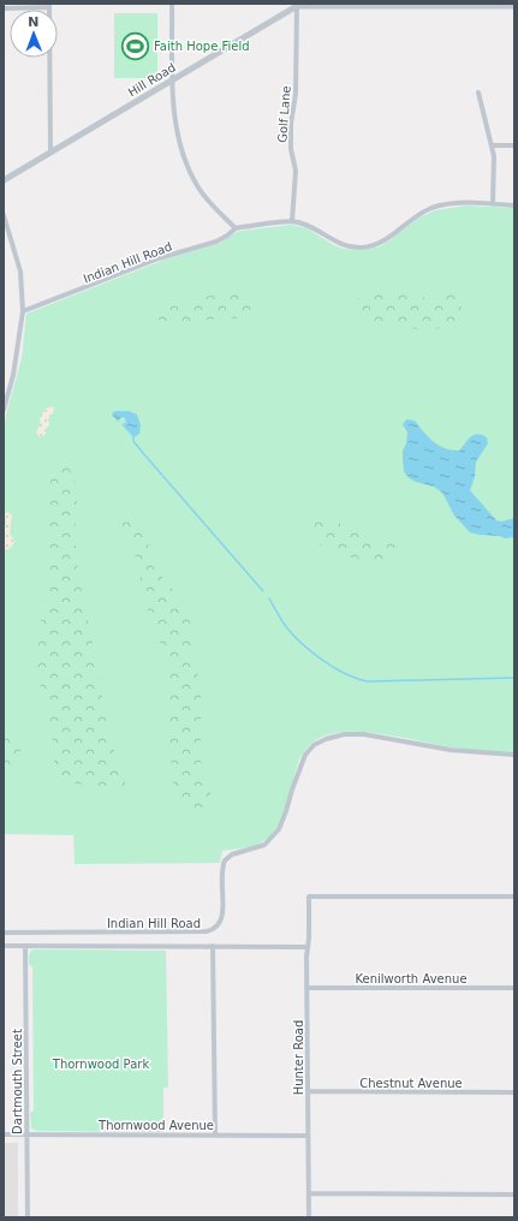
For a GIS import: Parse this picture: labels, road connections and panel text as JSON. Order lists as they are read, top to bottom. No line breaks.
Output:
{"streets":{"street":["Hill Road","Golf Lane","Indian Hill Road","Kenilworth Avenue","Hunter Road","Dartmouth Street","Chestnut Avenue","Thornwood Avenue"]},"crossings":[["Hill Road","Golf Lane"],["Golf Lane","Indian Hill Road"],["Kenilworth Avenue","Hunter Road"],["Hunter Road","Chestnut Avenue"],["Hunter Road","Thornwood Avenue"],["Dartmouth Street","Thornwood Avenue"]],"parks":["Thornwood Park"],"places":{"sports":["Faith Hope Field"]},"north":"top"}
